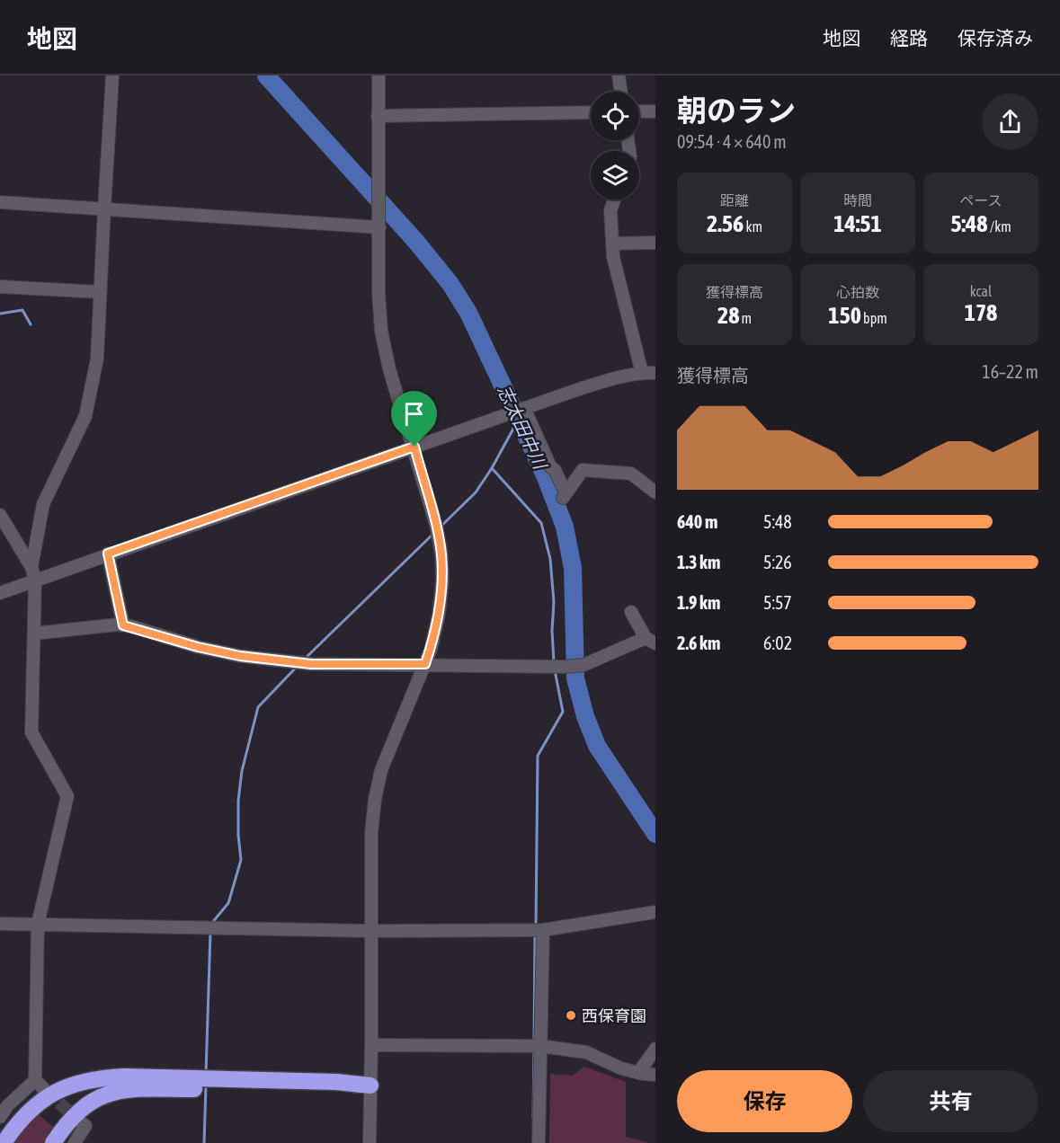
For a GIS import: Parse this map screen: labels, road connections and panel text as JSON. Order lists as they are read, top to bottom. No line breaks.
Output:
{"water":["志太田中川"],"places":["西保育園"],"page":{"header":"地図","nav":["地図","経路","保存済み"],"heading":["朝のラン","09:54 · 4 × 640 m"],"stats":[["距離","2.56 km"],["時間","14:51"],["ペース","5:48 /km"],["獲得標高","28 m"],["心拍数","150 bpm"],["kcal","178"]],"chart":["獲得標高","16–22 m"],"list":[{"name":"640 m","note":"5:48"},{"name":"1.3 km","note":"5:26"},{"name":"1.9 km","note":"5:57"},{"name":"2.6 km","note":"6:02"}],"buttons":["保存","共有"]}}
